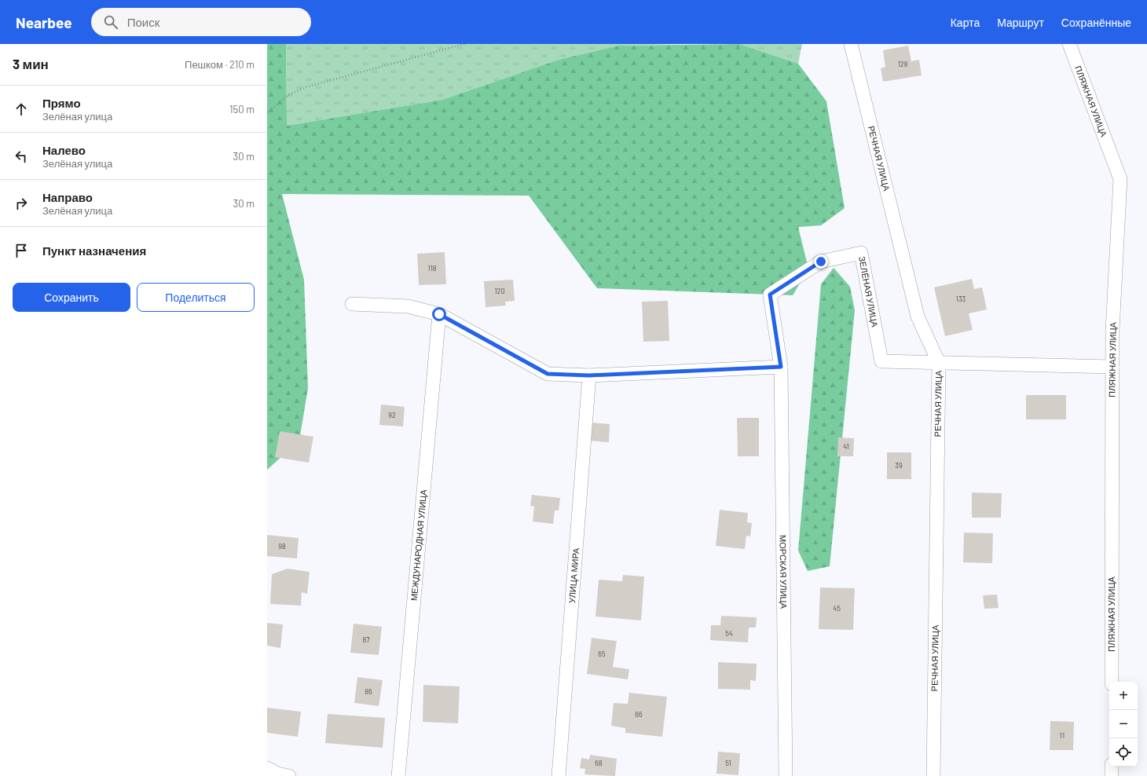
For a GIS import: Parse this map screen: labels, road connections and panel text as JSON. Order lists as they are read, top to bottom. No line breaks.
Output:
{"streets":{"street":["ПЛЯЖНАЯ УЛИЦА","РЕЧНАЯ УЛИЦА","ЗЕЛЁНАЯ УЛИЦА","МЕЖДУНАРОДНАЯ УЛИЦА","МОРСКАЯ УЛИЦА","УЛИЦА МИРА"]},"crossings":[["ПЛЯЖНАЯ УЛИЦА","ЗЕЛЁНАЯ УЛИЦА"],["РЕЧНАЯ УЛИЦА","ЗЕЛЁНАЯ УЛИЦА"],["ЗЕЛЁНАЯ УЛИЦА","МОРСКАЯ УЛИЦА"]],"house_numbers":["128","118","120","133","92","41","39","98","45","54","87","65","86","66","11","68","51"],"page":{"header":"Nearbee","search":"Поиск","nav":["Карта","Маршрут","Сохранённые"],"heading":["3 мин","Пешком · 210 m"],"list":[["Прямо","Зелёная улица","150 m"],["Налево","Зелёная улица","30 m"],["Направо","Зелёная улица","30 m"],"Пункт назначения"],"buttons":["Сохранить","Поделиться"],"map_buttons":["+","−"]}}
